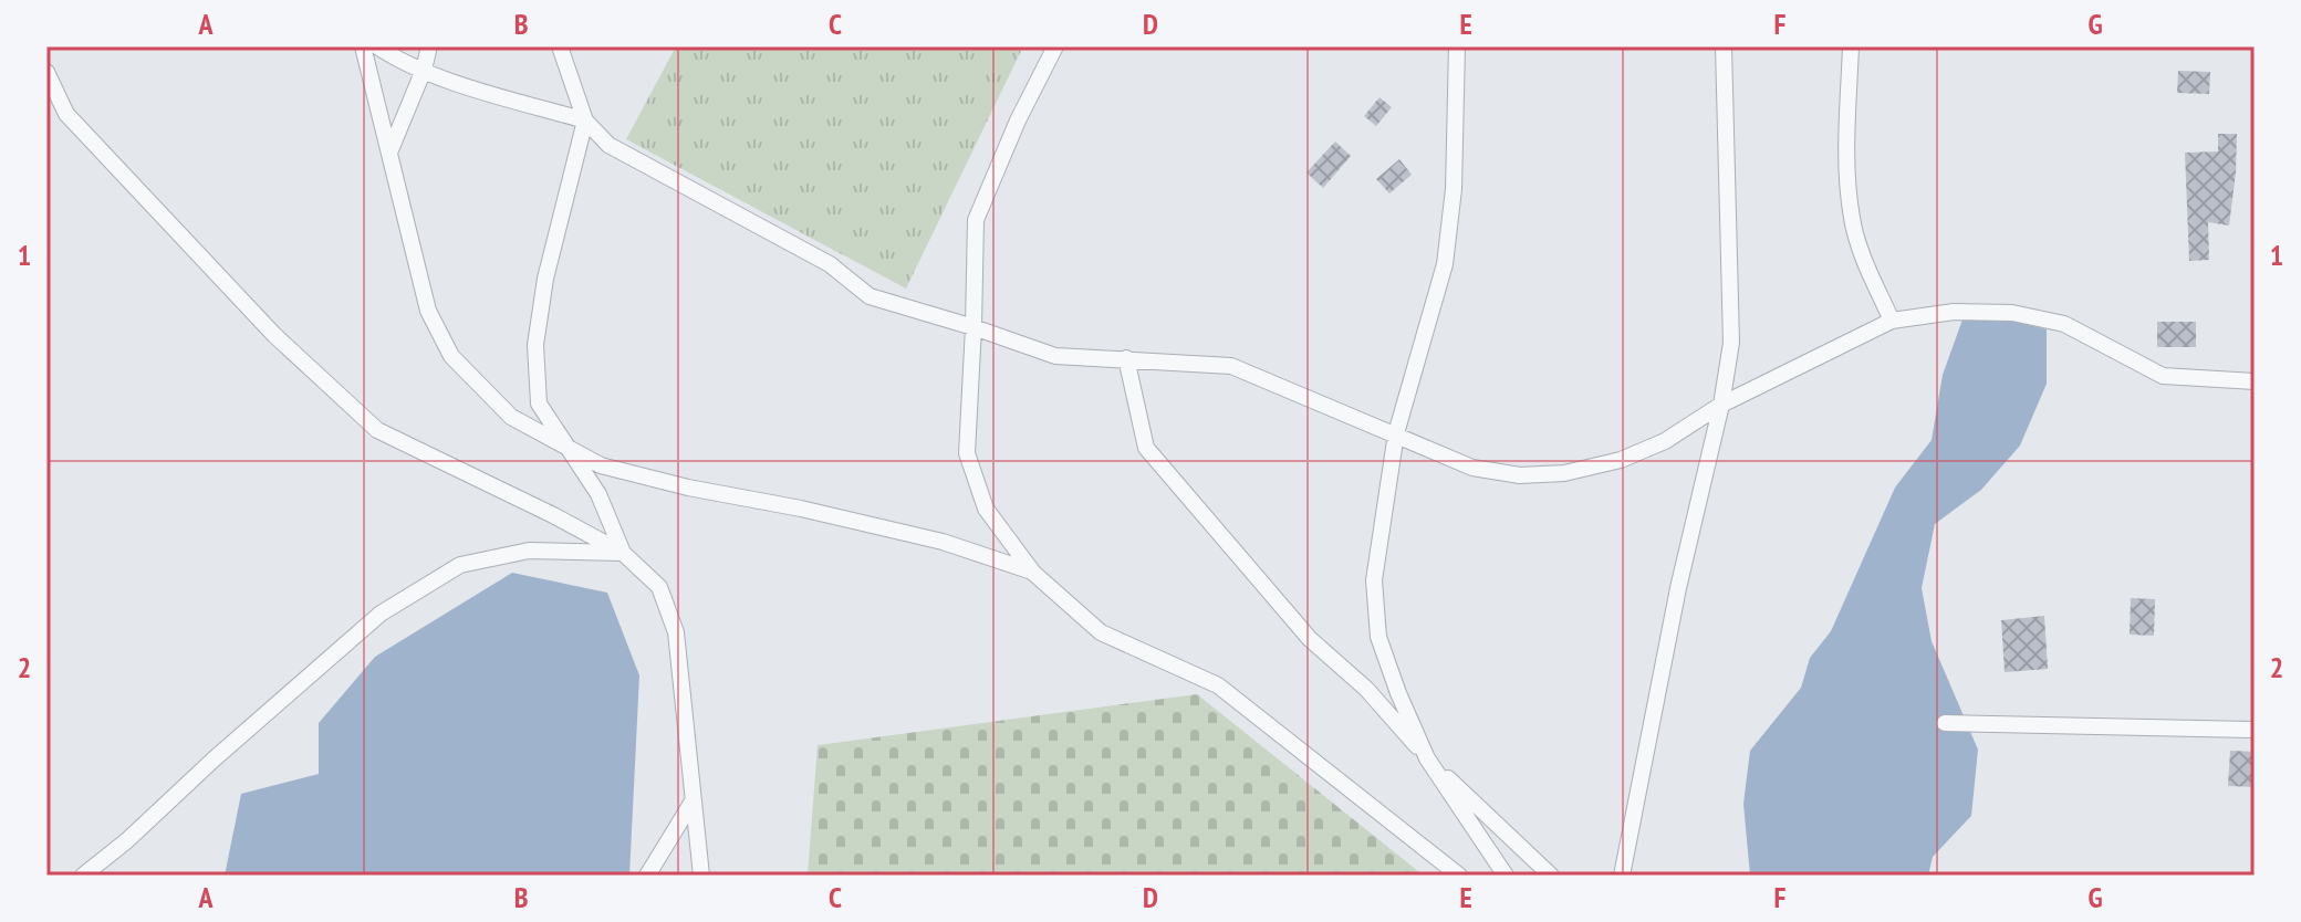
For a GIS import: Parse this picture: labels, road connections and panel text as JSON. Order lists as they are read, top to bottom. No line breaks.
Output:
{"grid":{"columns":["A","B","C","D","E","F","G"],"rows":["1","2"]}}
